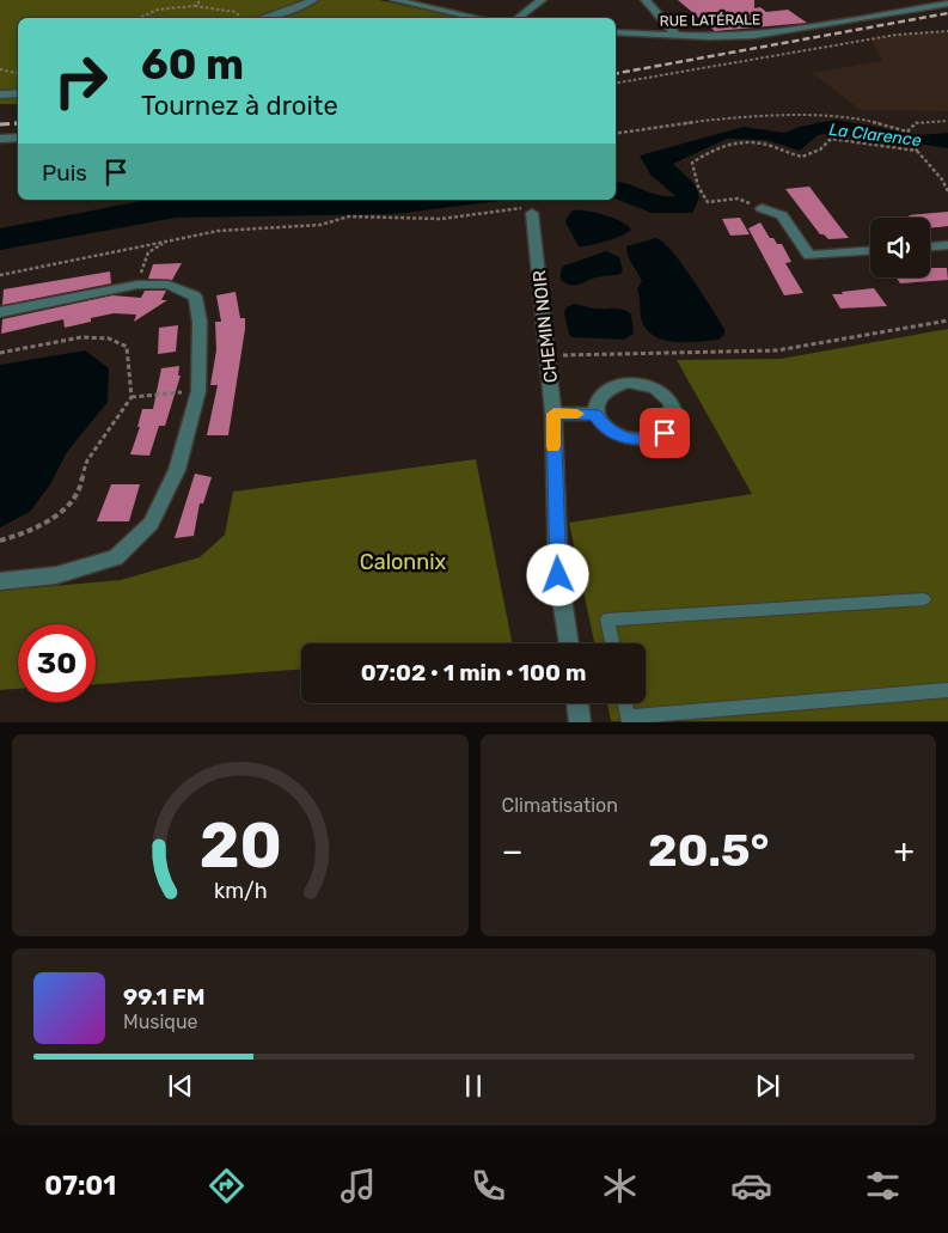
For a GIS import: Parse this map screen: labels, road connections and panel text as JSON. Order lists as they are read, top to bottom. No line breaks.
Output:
{"streets":{"street":["RUE LATÉRALE","CHEMIN NOIR"]},"water":["La Clarence"],"parks":["Calonnix"],"page":{"turn":["60 m","Tournez à droite"],"then":"Puis","limit":"30","trip":"07:02 · 1 min · 100 m","tile":"Climatisation","heat":["−","20.5°","+"],"song":["99.1 FM","Musique"],"tabs":"07:01","gauge":["20","km/h"]}}
